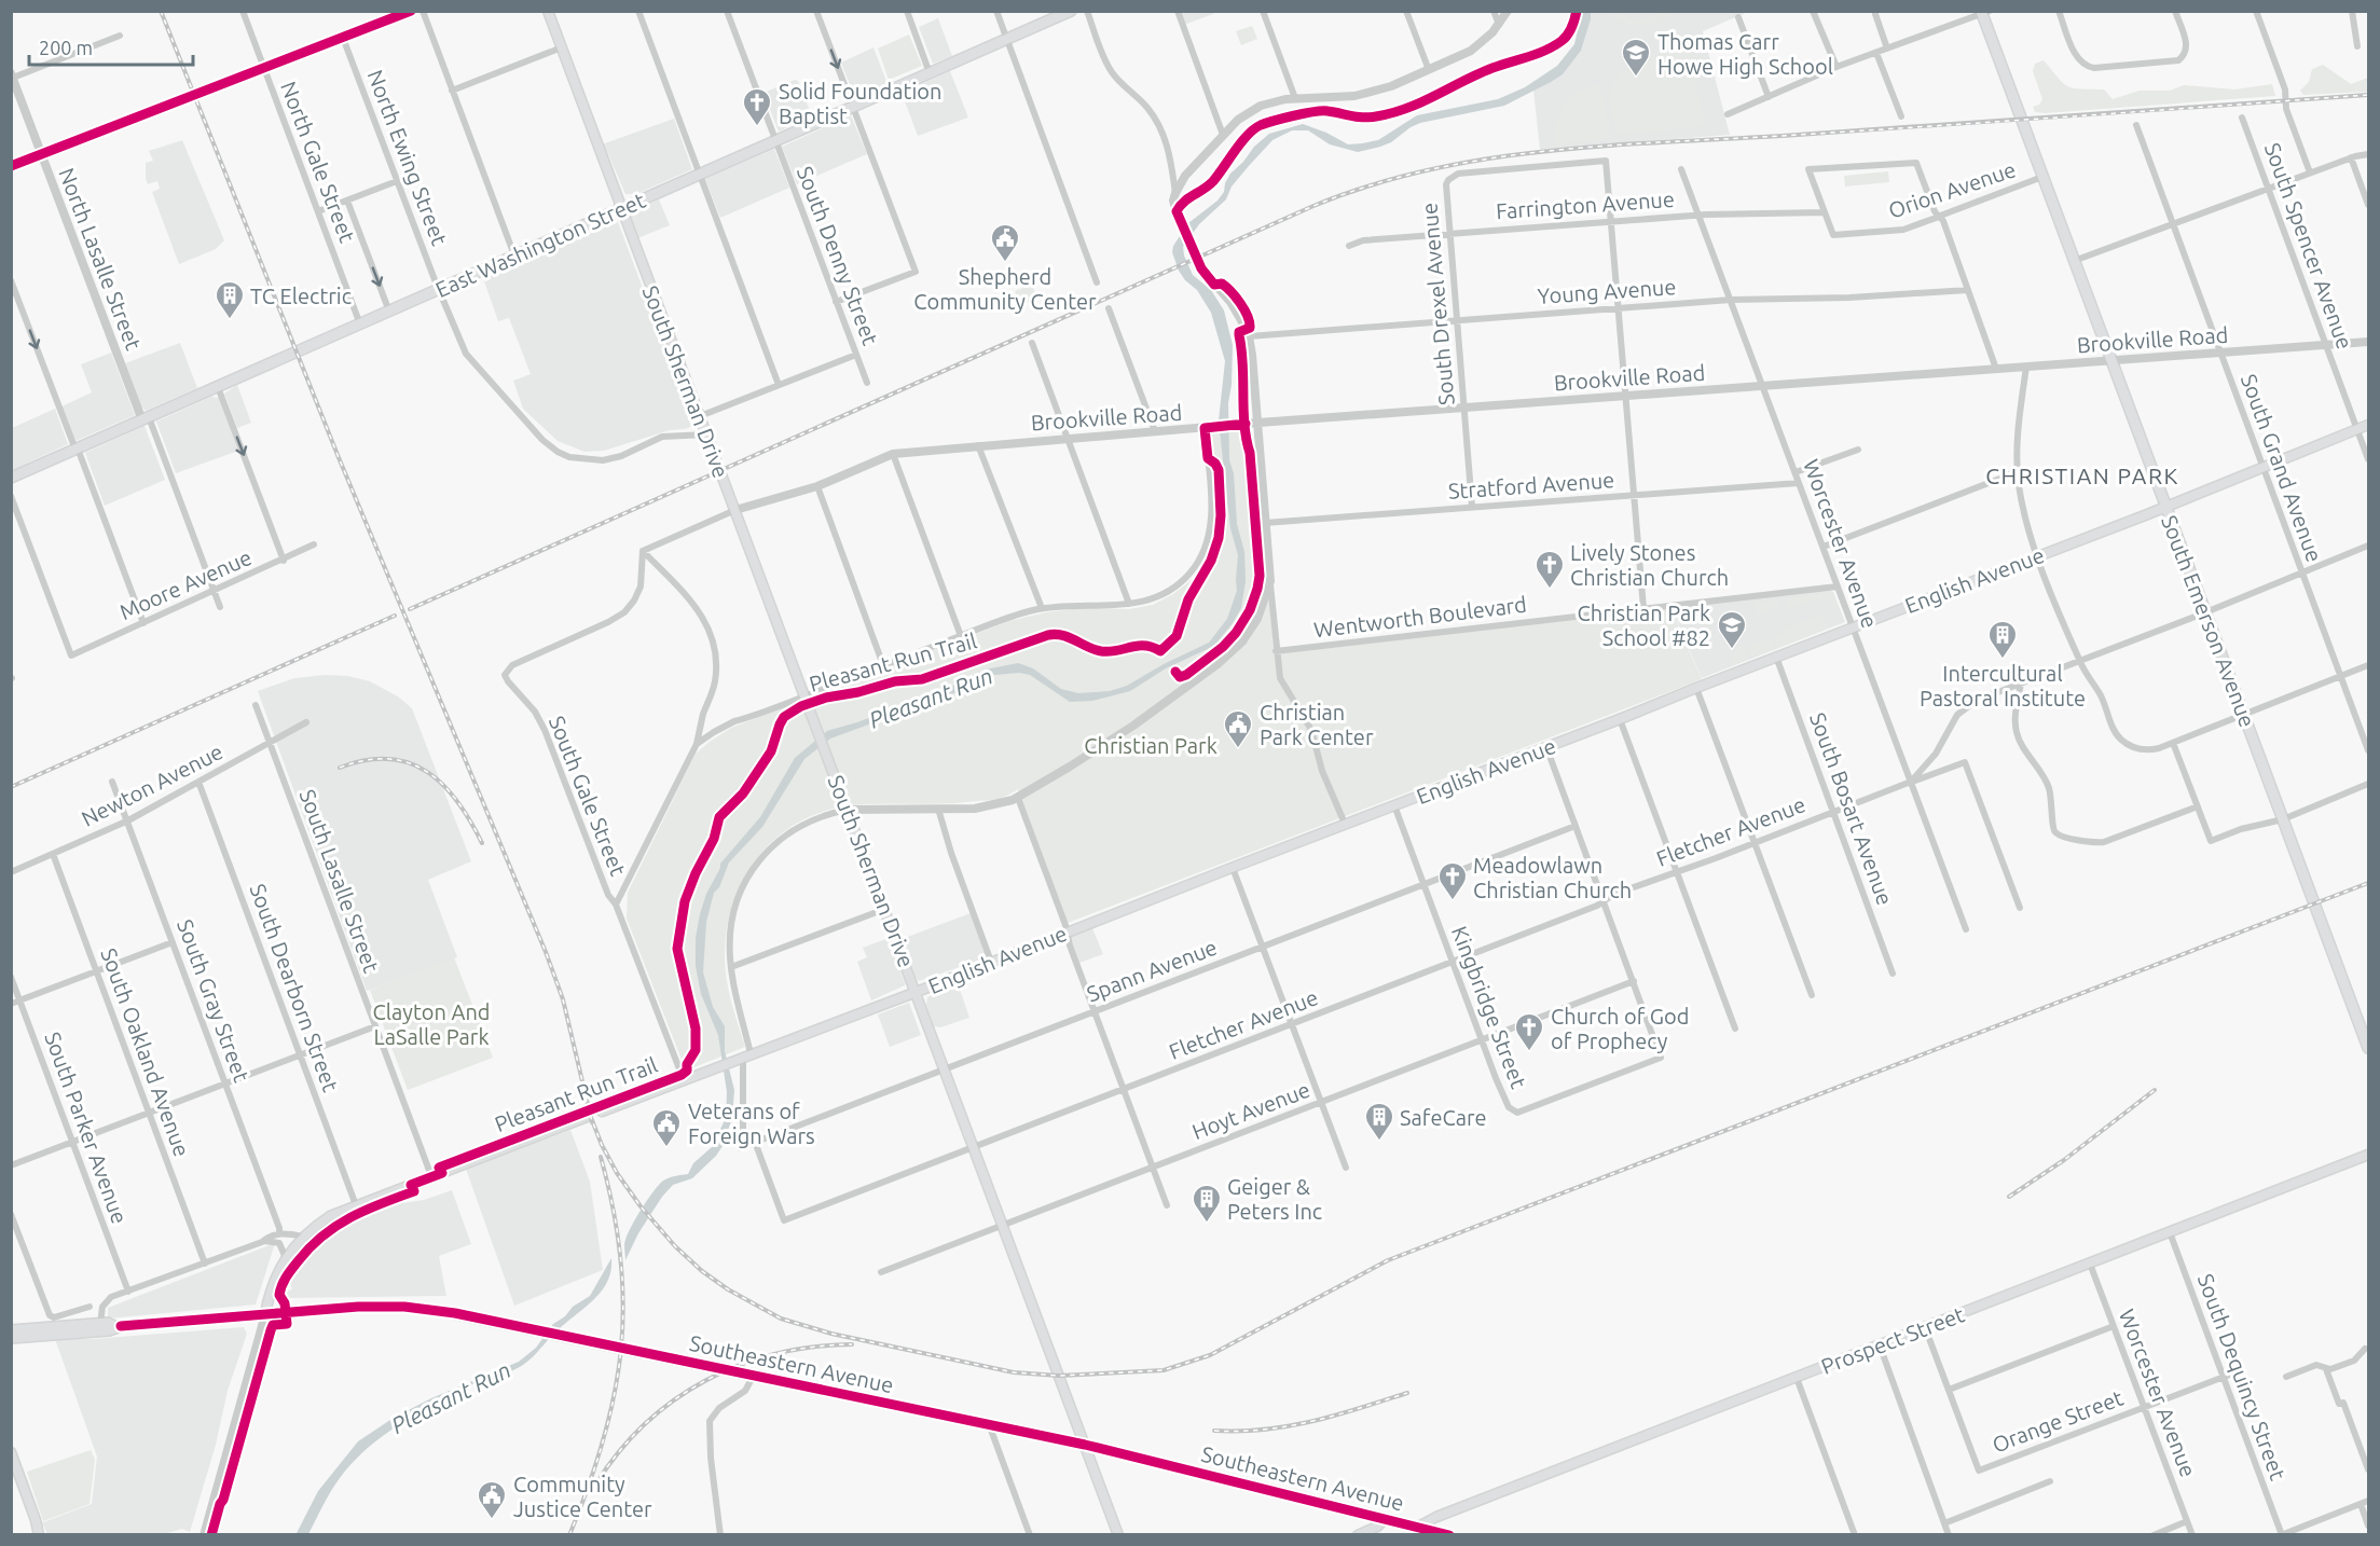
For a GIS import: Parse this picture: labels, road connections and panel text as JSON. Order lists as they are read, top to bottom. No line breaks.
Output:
{"streets":{"main road":["East Washington Street","South Sherman Drive","English Avenue","South Emerson Avenue","Prospect Street","Southeastern Avenue"],"street":["North Ewing Street","North Gale Street","Orion Avenue","Farrington Avenue","South Spencer Avenue","South Denny Street","North Lasalle Street","Young Avenue","South Drexel Avenue","Brookville Road","South Grand Avenue","Stratford Avenue","Worcester Avenue","Moore Avenue","Wentworth Boulevard","Newton Avenue","South Gale Street","South Bosart Avenue","Fletcher Avenue","South Lasalle Street","Spann Avenue","South Dearborn Street","South Gray Street","Kingbridge Street","South Oakland Avenue","Hoyt Avenue","South Parker Avenue","South Dequincy Street","Orange Street"],"cycle path":["Pleasant Run Trail"]},"crossings":[["North Ewing Street","East Washington Street"],["North Ewing Street","South Sherman Drive"],["North Gale Street","East Washington Street"],["Orion Avenue","Farrington Avenue"],["Orion Avenue","South Emerson Avenue"],["Farrington Avenue","South Drexel Avenue"],["Farrington Avenue","Worcester Avenue"],["East Washington Street","South Denny Street"],["East Washington Street","North Lasalle Street"],["East Washington Street","South Sherman Drive"],["South Spencer Avenue","Brookville Road"],["South Spencer Avenue","English Avenue"],["Young Avenue","South Drexel Avenue"],["Young Avenue","Worcester Avenue"],["South Drexel Avenue","Brookville Road"],["South Drexel Avenue","Stratford Avenue"],["Brookville Road","South Sherman Drive"],["Brookville Road","South Grand Avenue"],["Brookville Road","Worcester Avenue"],["Brookville Road","South Emerson Avenue"],["South Sherman Drive","English Avenue"],["South Sherman Drive","Fletcher Avenue"],["South Sherman Drive","Spann Avenue"],["South Sherman Drive","Hoyt Avenue"],["South Sherman Drive","Southeastern Avenue"],["South Grand Avenue","English Avenue"],["South Grand Avenue","Fletcher Avenue"],["Stratford Avenue","Worcester Avenue"],["Worcester Avenue","English Avenue"],["Worcester Avenue","Wentworth Boulevard"],["Worcester Avenue","Fletcher Avenue"],["Worcester Avenue","Prospect Street"],["Worcester Avenue","Orange Street"],["English Avenue","South Emerson Avenue"],["English Avenue","South Bosart Avenue"],["English Avenue","Kingbridge Street"],["South Emerson Avenue","Fletcher Avenue"],["Newton Avenue","South Lasalle Street"],["Newton Avenue","South Dearborn Street"],["Newton Avenue","South Gray Street"],["Newton Avenue","South Oakland Avenue"],["South Bosart Avenue","Fletcher Avenue"],["Fletcher Avenue","Spann Avenue"],["Fletcher Avenue","Kingbridge Street"],["Spann Avenue","Kingbridge Street"],["Kingbridge Street","Hoyt Avenue"],["Prospect Street","Southeastern Avenue"],["Prospect Street","South Dequincy Street"],["South Dequincy Street","Orange Street"]],"districts":["CHRISTIAN PARK"],"water":["Pleasant Run"],"parks":["Christian Park","Clayton And LaSalle Park"],"places":{"school or university":["Thomas Carr Howe High School","Christian Park School #82"],"church":["Solid Foundation Baptist","Lively Stones Christian Church","Meadowlawn Christian Church","Church of God of Prophecy"],"public building":["Shepherd Community Center","Christian Park Center","Veterans of Foreign Wars","Community Justice Center"],"building":["TC Electric","Intercultural Pastoral Institute","SafeCare","Geiger & Peters Inc"]},"scale_bar":"200 m"}
